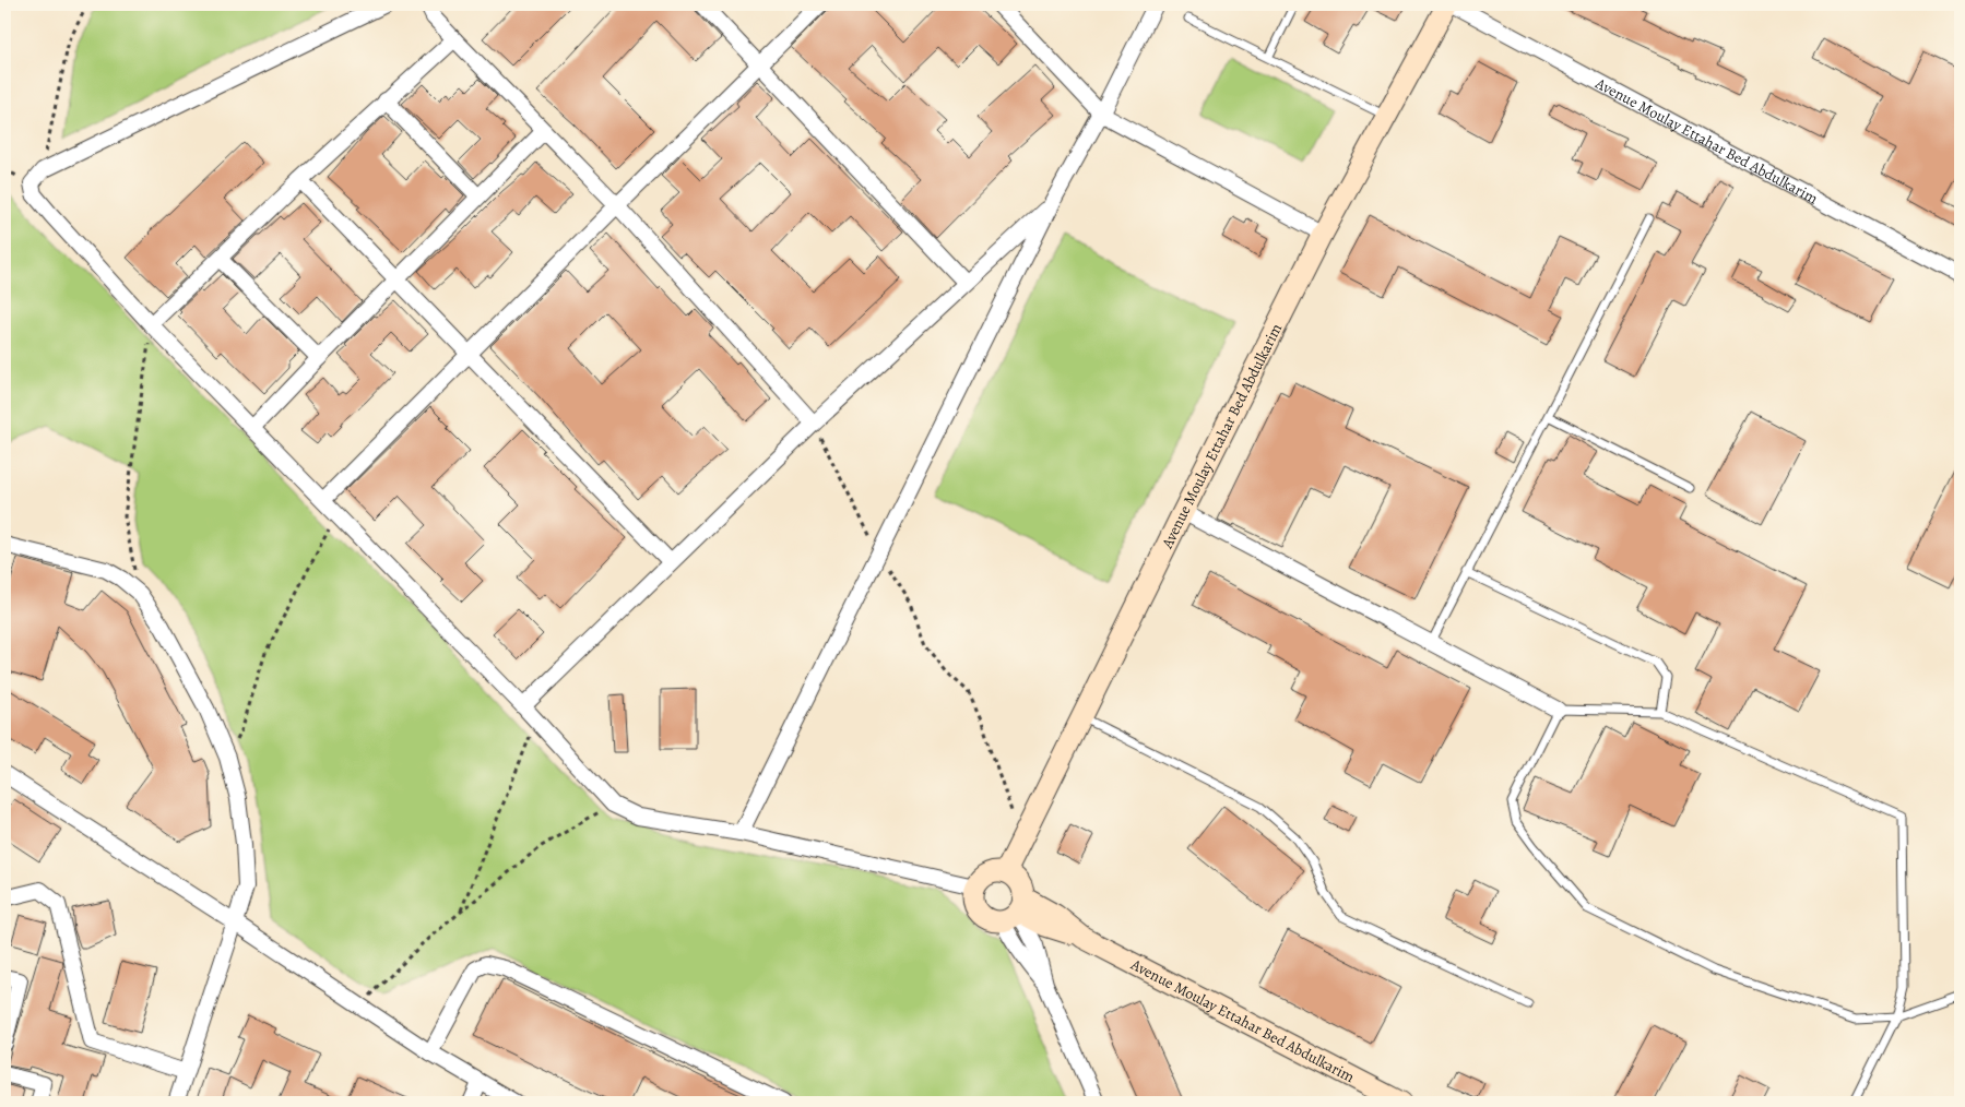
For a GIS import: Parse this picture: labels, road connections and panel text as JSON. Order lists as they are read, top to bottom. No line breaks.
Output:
{"streets":{"street":["Avenue Moulay Ettahar Bed Abdulkarim"]}}
